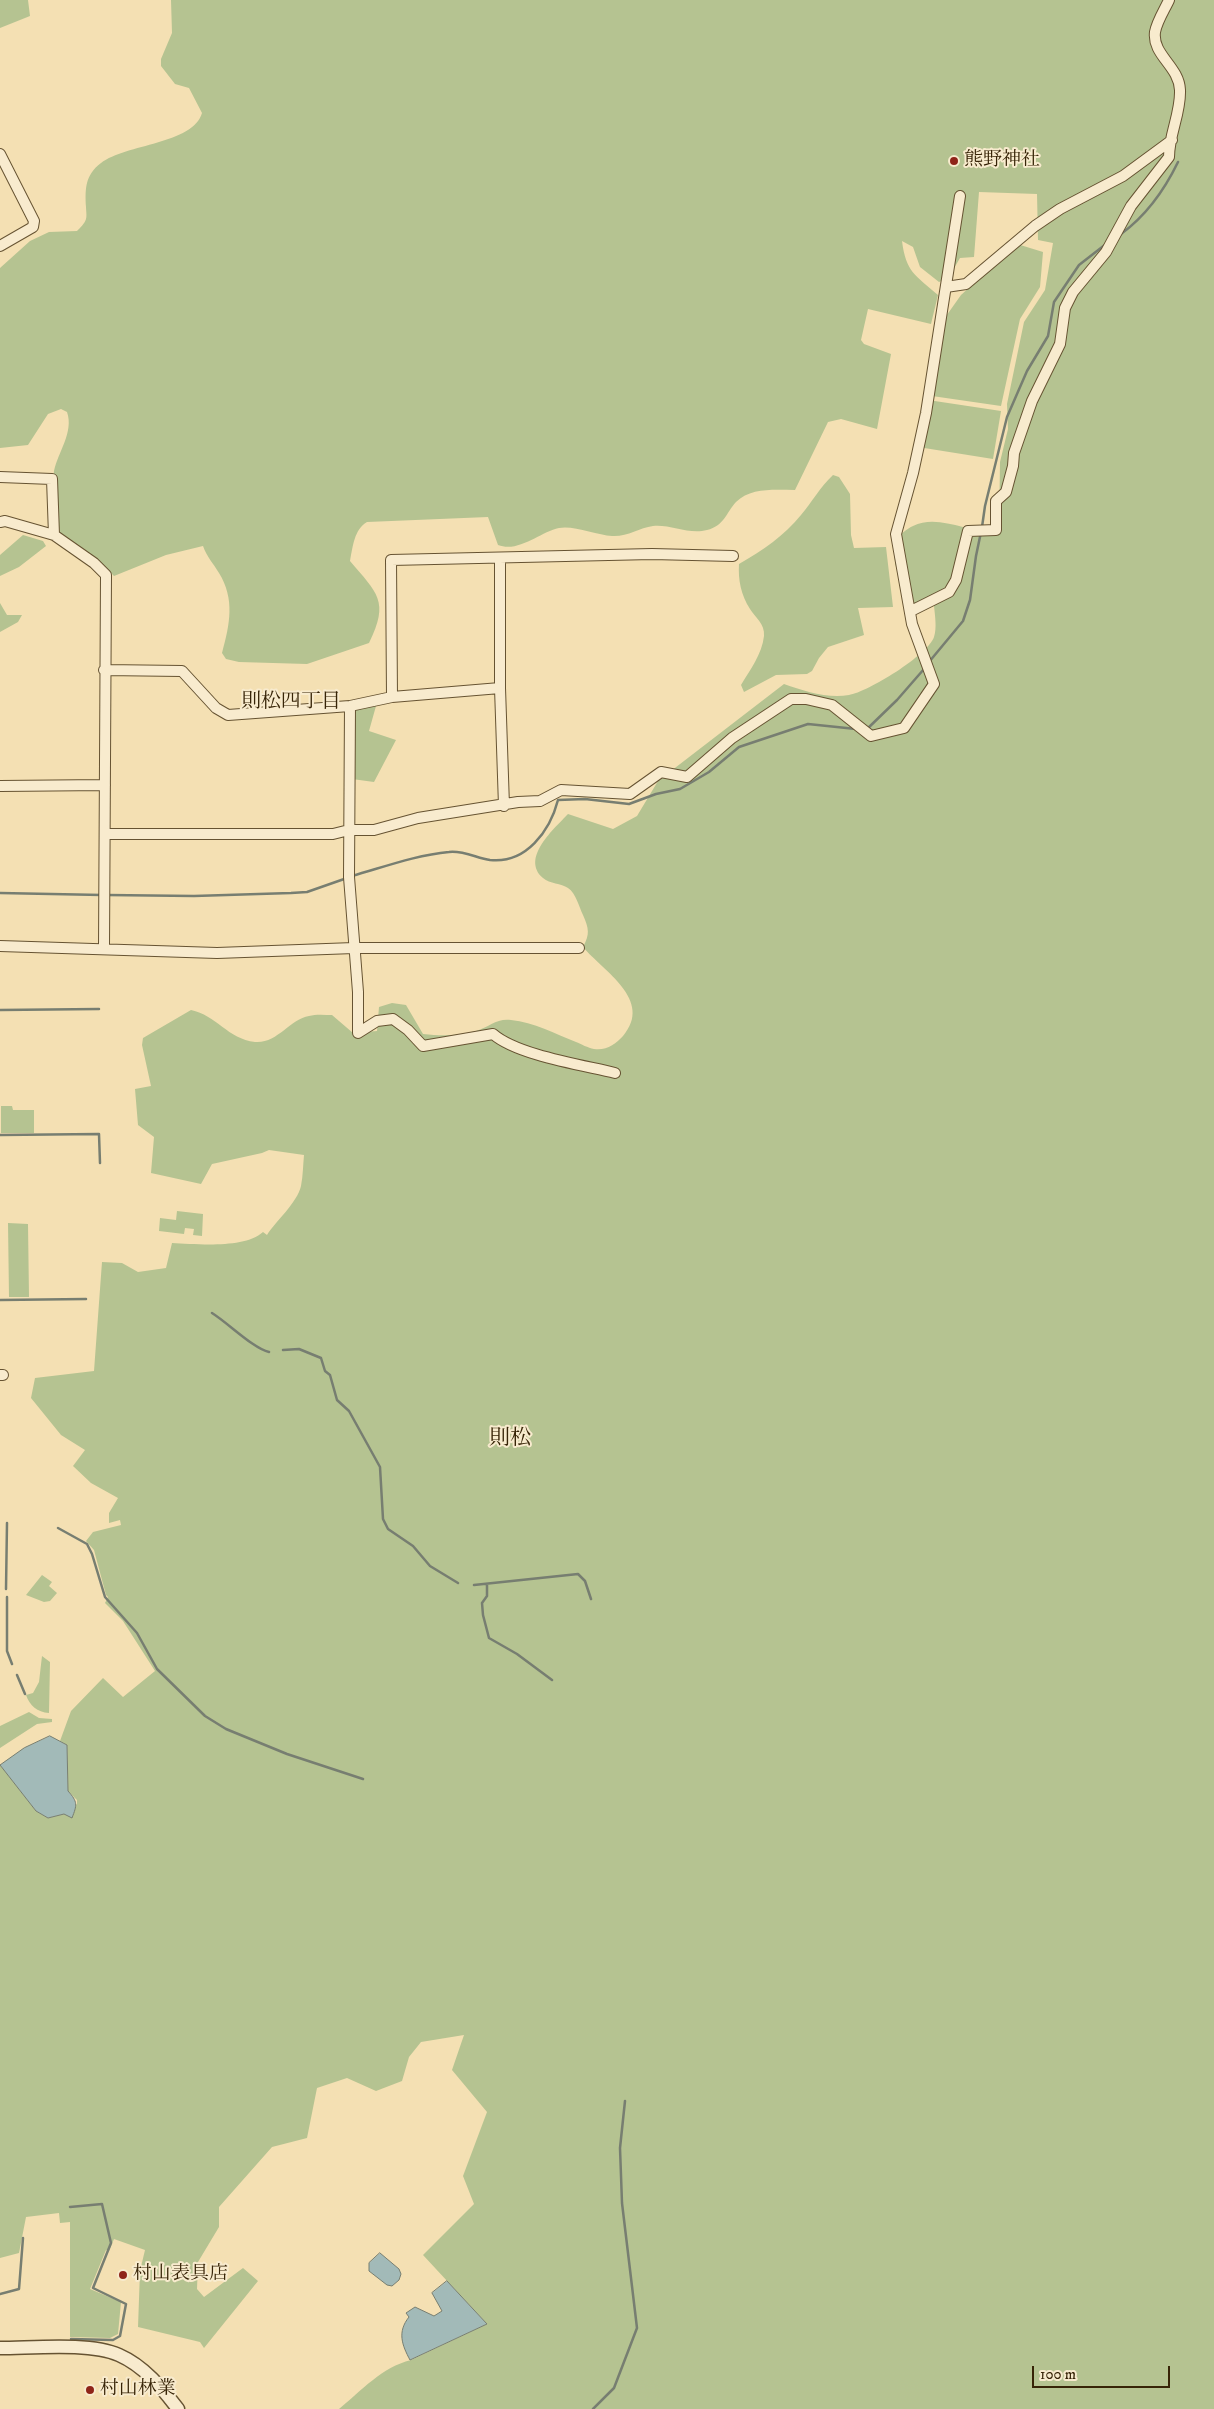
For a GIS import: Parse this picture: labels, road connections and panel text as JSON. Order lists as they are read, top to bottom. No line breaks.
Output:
{"districts":["則松四丁目","則松"],"places":["熊野神社","村山表具店","村山林業"],"scale_bar":"100 m"}
